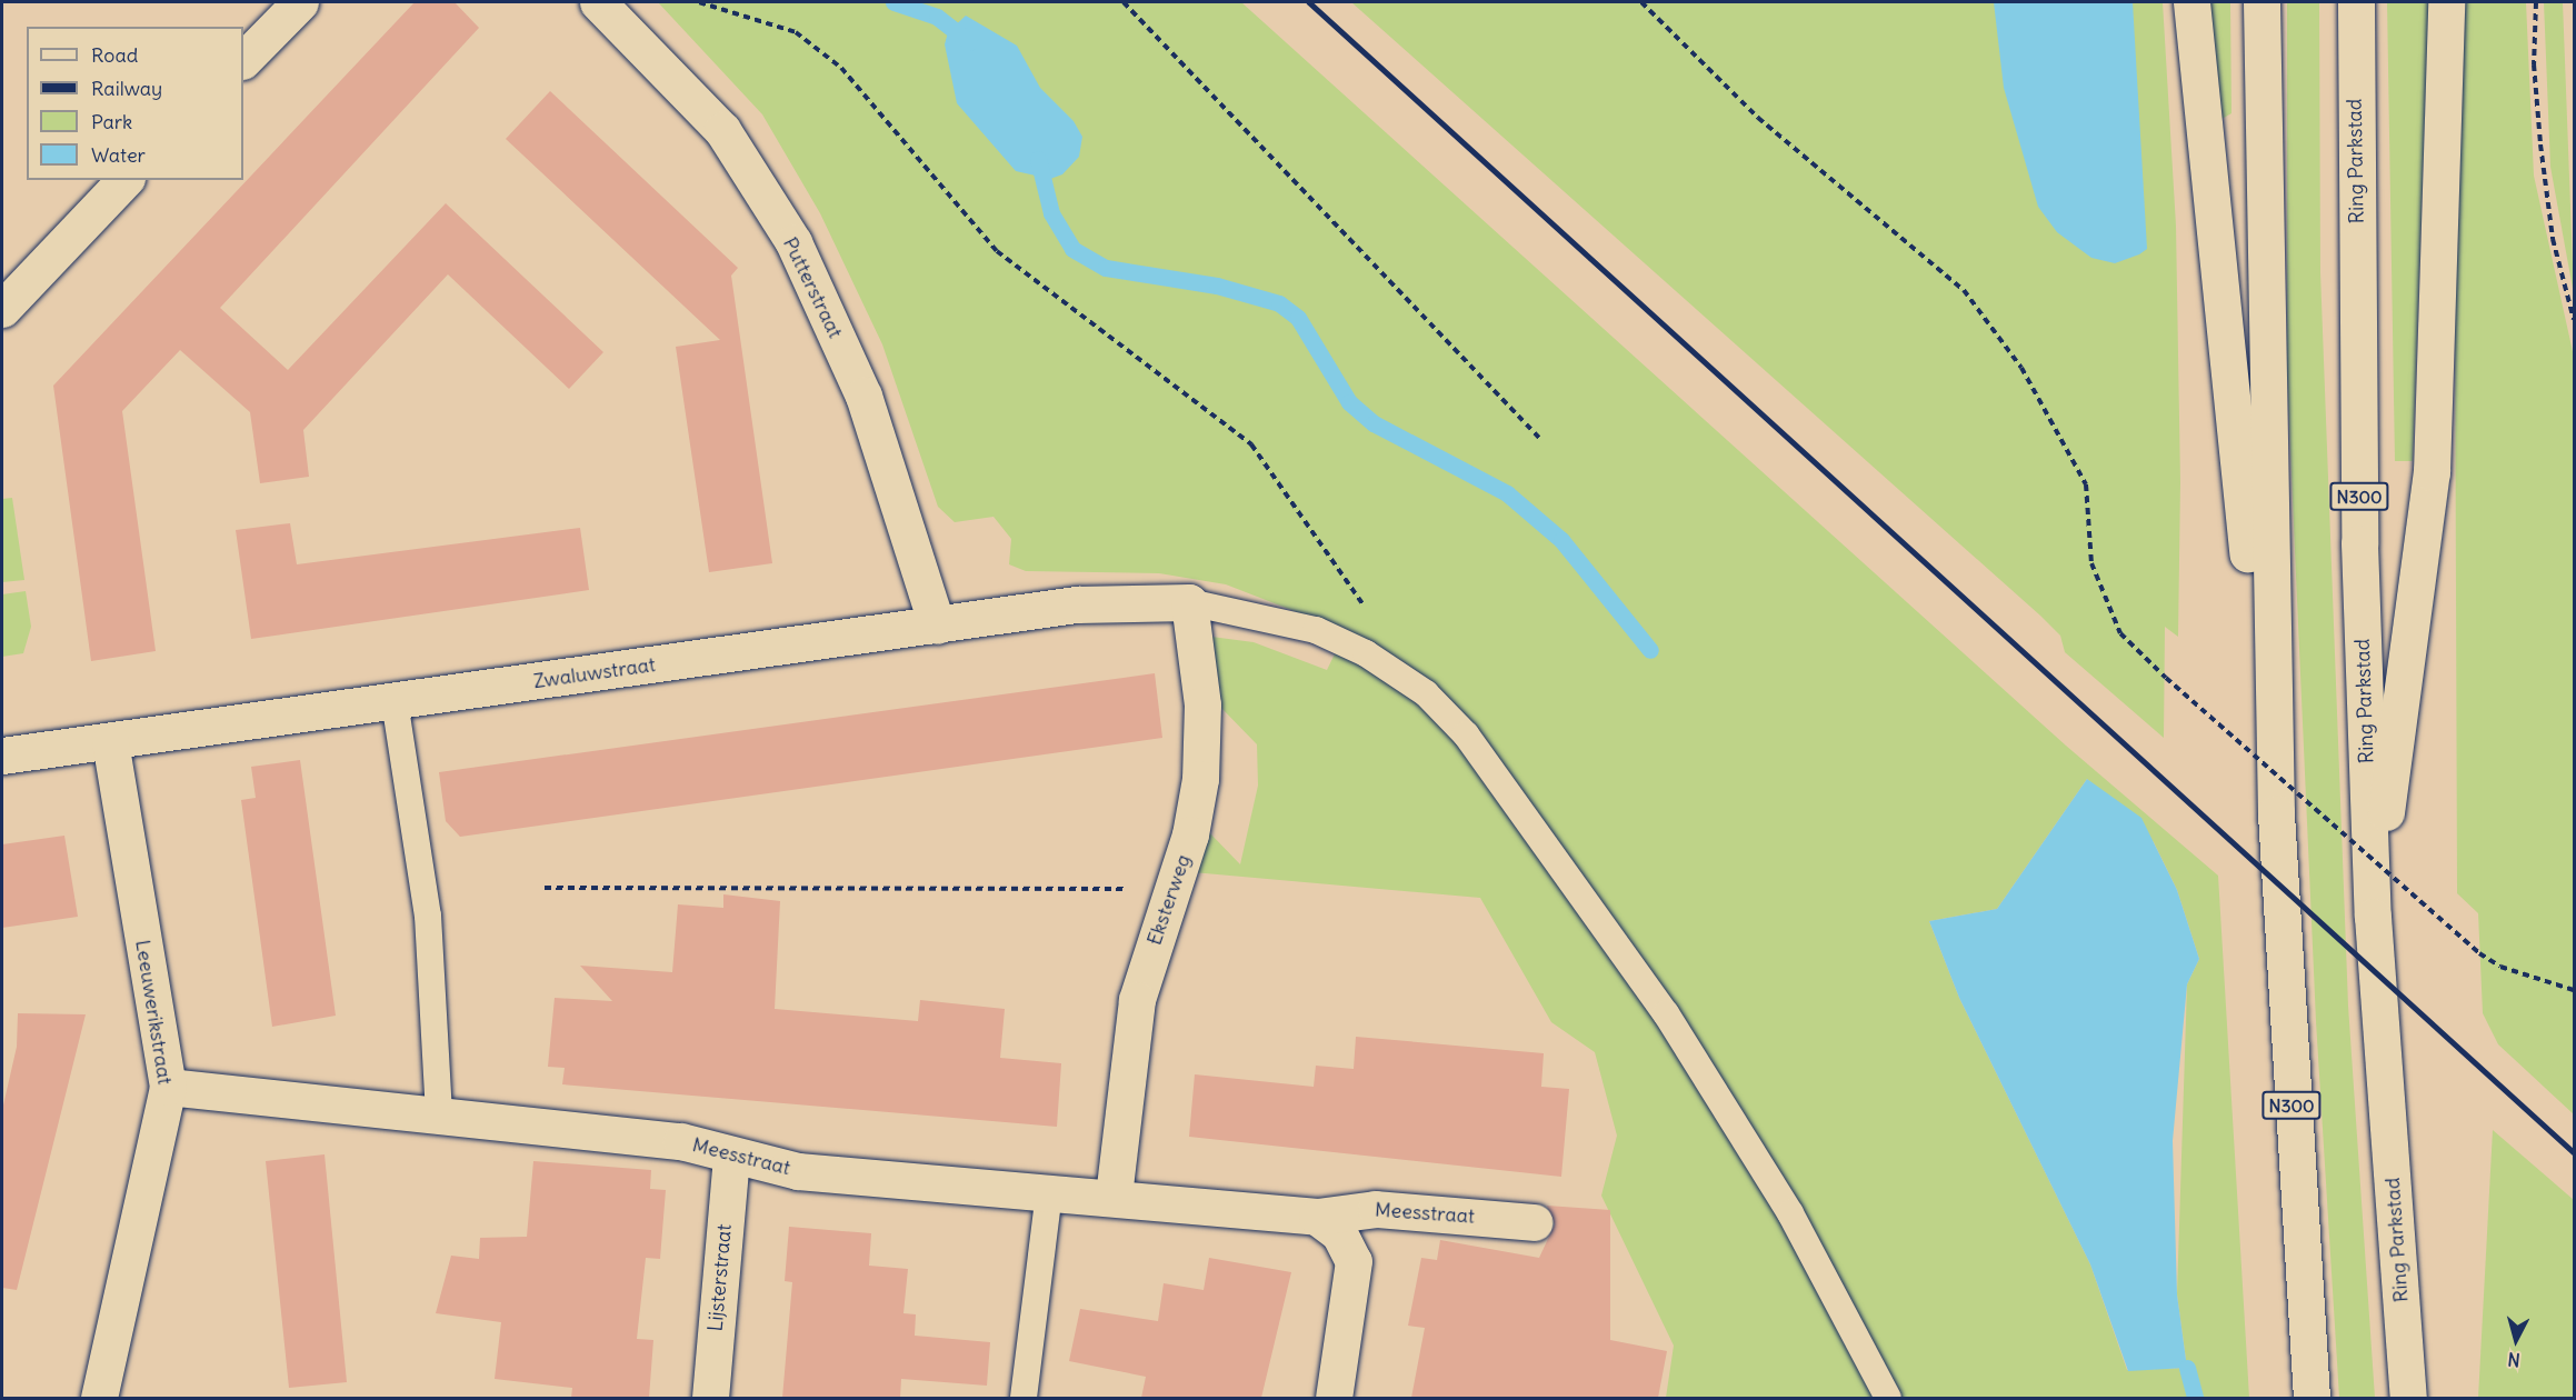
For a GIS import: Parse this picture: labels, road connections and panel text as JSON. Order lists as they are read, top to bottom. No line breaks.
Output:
{"streets":{"main road":["Ring Parkstad","Putterstraat","N300","Zwaluwstraat","Eksterweg","Leeuwerikstraat","Meesstraat","Lijsterstraat"]},"crossings":[["Ring Parkstad","N300"],["Putterstraat","Zwaluwstraat"],["Zwaluwstraat","Eksterweg"],["Zwaluwstraat","Leeuwerikstraat"],["Eksterweg","Meesstraat"],["Leeuwerikstraat","Meesstraat"],["Meesstraat","Lijsterstraat"]],"legend":["Road","Railway","Park","Water"],"north":"bottom"}
